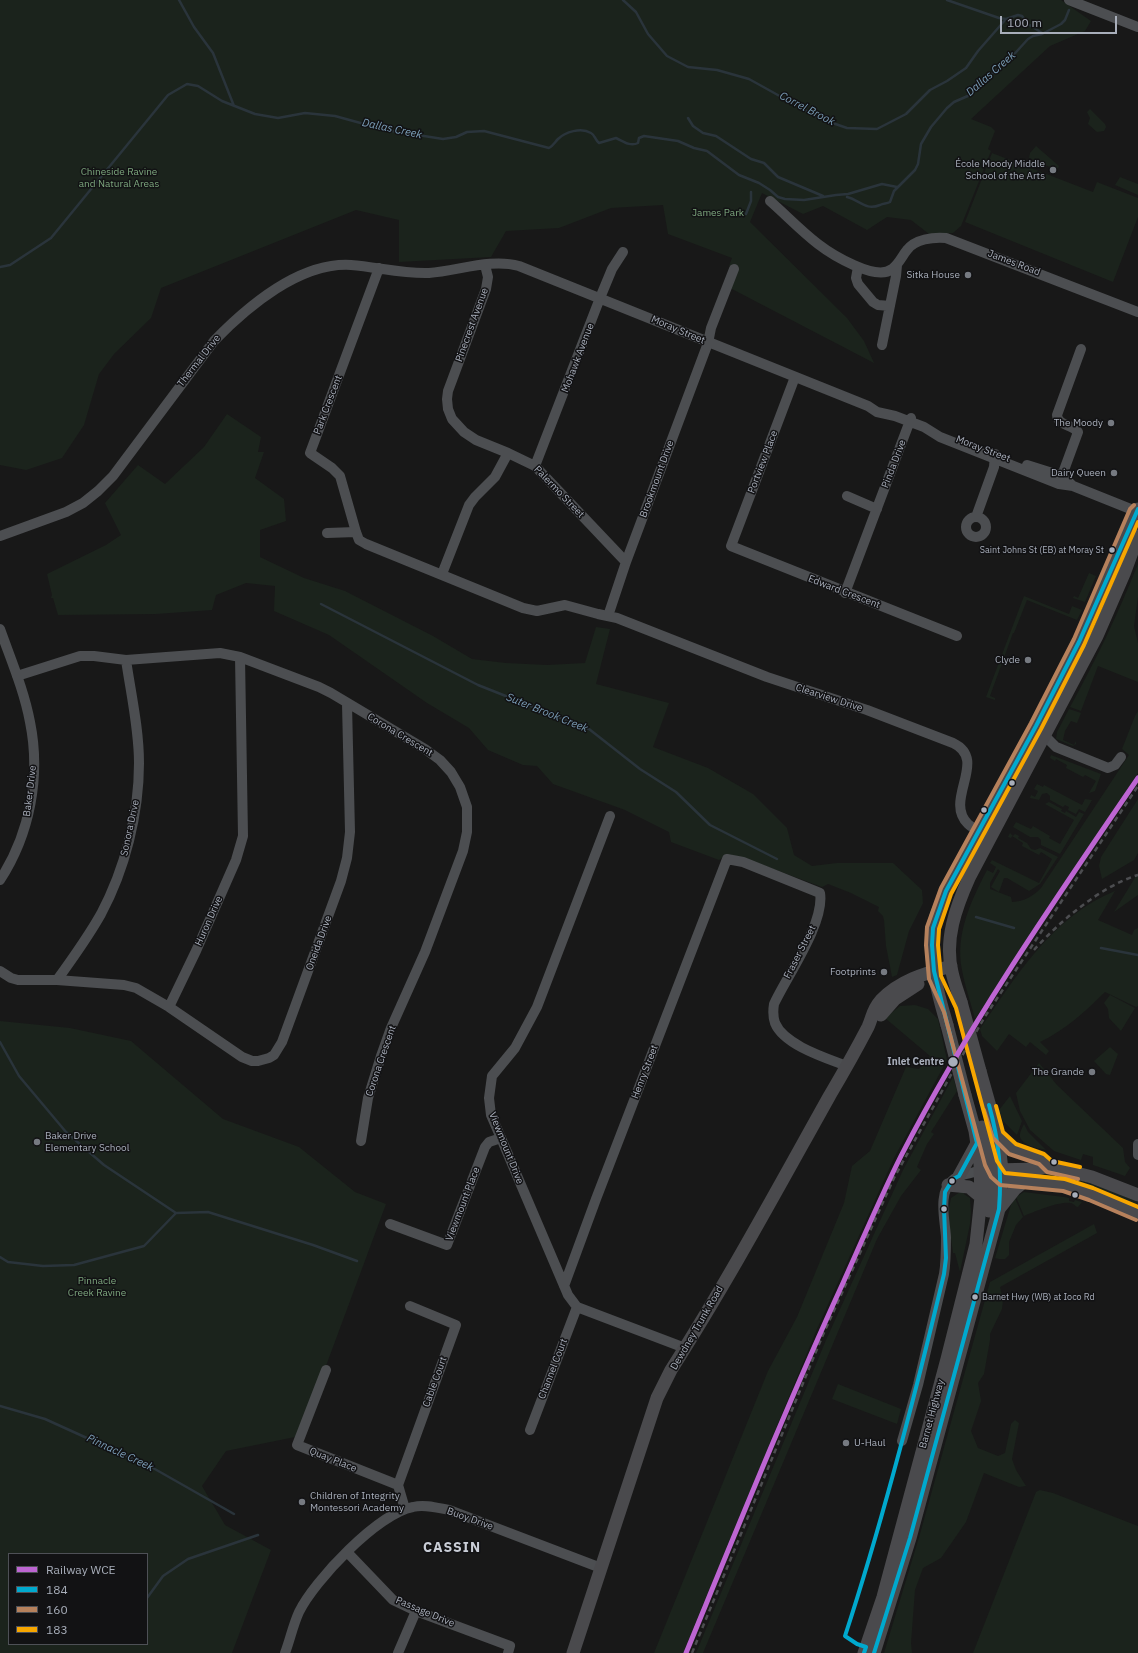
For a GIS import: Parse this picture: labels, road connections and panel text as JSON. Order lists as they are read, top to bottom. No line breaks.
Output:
{"streets":{"main road":["Dewdney Trunk Road","Barnet Highway"],"street":["James Road","Pinecrest Avenue","Moray Street","Mohawk Avenue","Thermal Drive","Park Crescent","Portview Place","Pinda Drive","Brookmount Drive","Palermo Street","Edward Crescent","Clearview Drive","Corona Crescent","Baker Drive","Sonora Drive","Huron Drive","Oneida Drive","Fraser Street","Henry Street","Viewmount Drive","Viewmount Place","Channel Court","Cable Court","Quay Place","Buoy Drive","Passage Drive"]},"crossings":[["Pinecrest Avenue","Moray Street"],["Pinecrest Avenue","Thermal Drive"],["Pinecrest Avenue","Palermo Street"],["Moray Street","Mohawk Avenue"],["Moray Street","Thermal Drive"],["Moray Street","Portview Place"],["Moray Street","Pinda Drive"],["Moray Street","Brookmount Drive"],["Mohawk Avenue","Palermo Street"],["Thermal Drive","Park Crescent"],["Portview Place","Edward Crescent"],["Pinda Drive","Edward Crescent"],["Brookmount Drive","Palermo Street"],["Brookmount Drive","Clearview Drive"],["Corona Crescent","Baker Drive"],["Corona Crescent","Sonora Drive"],["Corona Crescent","Huron Drive"],["Corona Crescent","Oneida Drive"],["Huron Drive","Oneida Drive"],["Fraser Street","Henry Street"],["Fraser Street","Dewdney Trunk Road"],["Henry Street","Viewmount Drive"],["Viewmount Drive","Viewmount Place"],["Viewmount Drive","Channel Court"],["Dewdney Trunk Road","Buoy Drive"],["Cable Court","Quay Place"],["Buoy Drive","Passage Drive"]],"districts":["CASSIN"],"water":["Dallas Creek","Correl Brook","Suter Brook Creek","Pinnacle Creek"],"parks":["Chineside Ravine and Natural Areas","James Park","Pinnacle Creek Ravine"],"places":["École Moody Middle School of the Arts","Sitka House","The Moody","Dairy Queen","Saint Johns St (EB) at Moray St","Clyde","Footprints","Inlet Centre","The Grande","Baker Drive Elementary School","Barnet Hwy (WB) at Ioco Rd","U-Haul","Children of Integrity Montessori Academy"],"lines":["transit line 160","transit line 184","transit line 183","rail line WCE"],"legend":["Railway WCE","184","160","183"],"scale_bar":"100 m"}
